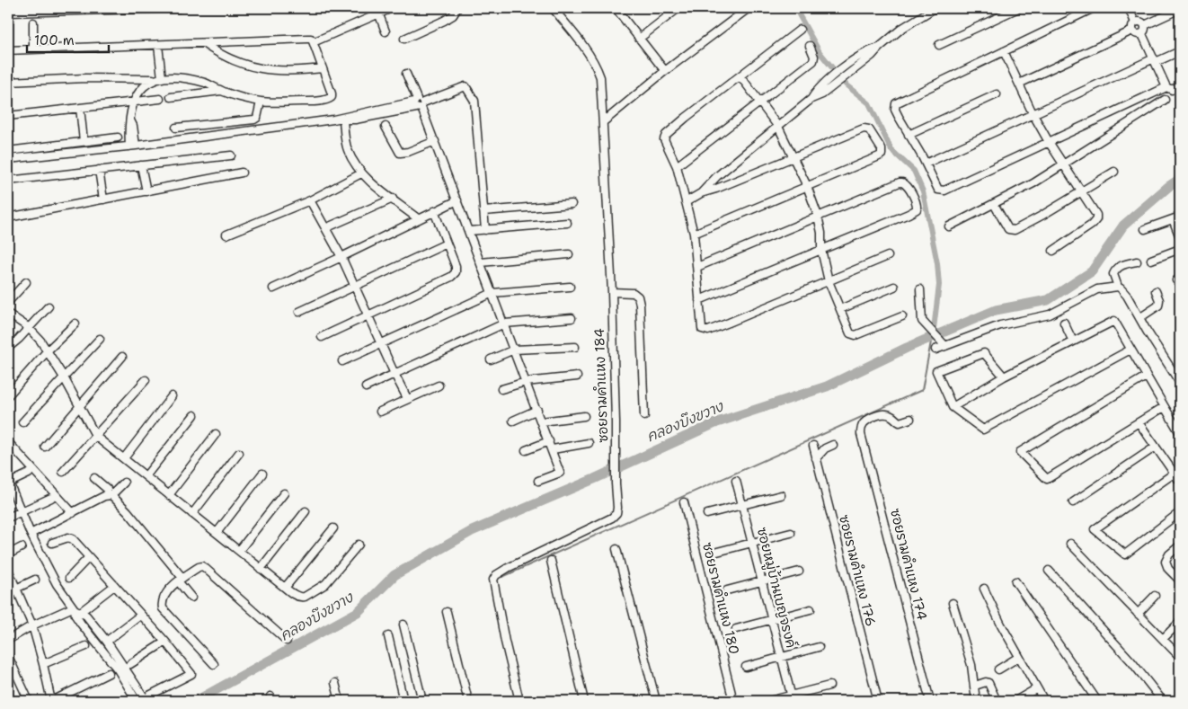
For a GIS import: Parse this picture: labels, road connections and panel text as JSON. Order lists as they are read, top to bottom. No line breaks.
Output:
{"streets":{"street":["ซอยรามคำแหง 184","ซอยรามคำแหง 174","ซอยรามคำแหง 176","ซอยหมู่บ้านเบญจรงค์","ซอยรามคำแหง 180"]},"water":["คลองบึงขวาง"],"scale_bar":"100 m"}
